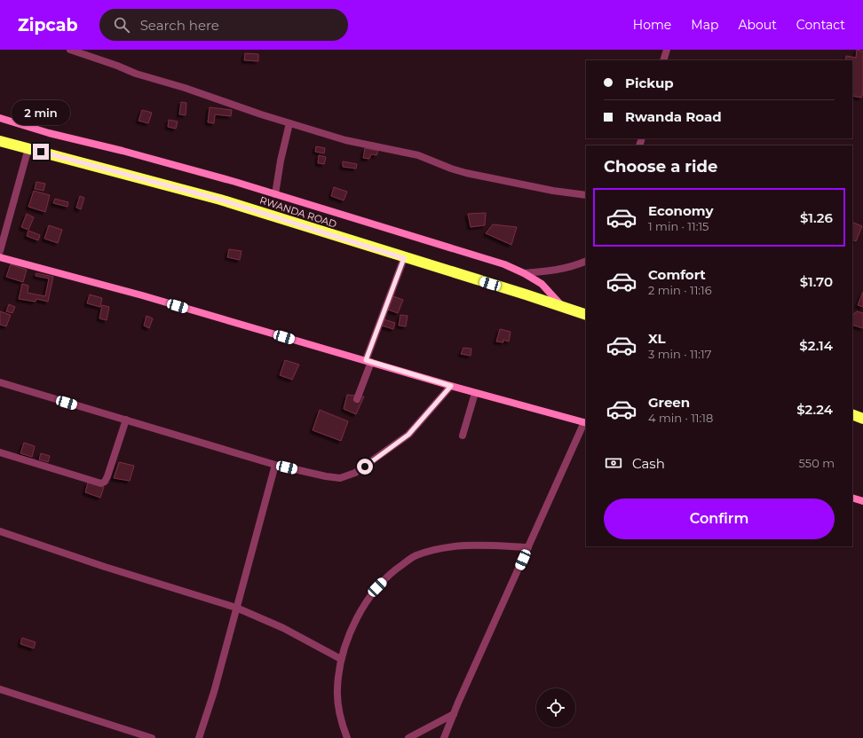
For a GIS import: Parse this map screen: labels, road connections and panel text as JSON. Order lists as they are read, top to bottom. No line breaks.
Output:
{"streets":{"highway":["RWANDA ROAD"]},"page":{"header":"Zipcab","search":"Search here","nav":["Home","Map","About","Contact"],"banner":["Pickup","Rwanda Road"],"bubble":"2 min","heading":"Choose a ride","list":[{"name":"Economy","note":"1 min · 11:15","value":"$1.26"},{"name":"Comfort","note":"2 min · 11:16","value":"$1.70"},{"name":"XL","note":"3 min · 11:17","value":"$2.14"},{"name":"Green","note":"4 min · 11:18","value":"$2.24"}],"pay":["Cash","550 m"],"buttons":"Confirm"}}
